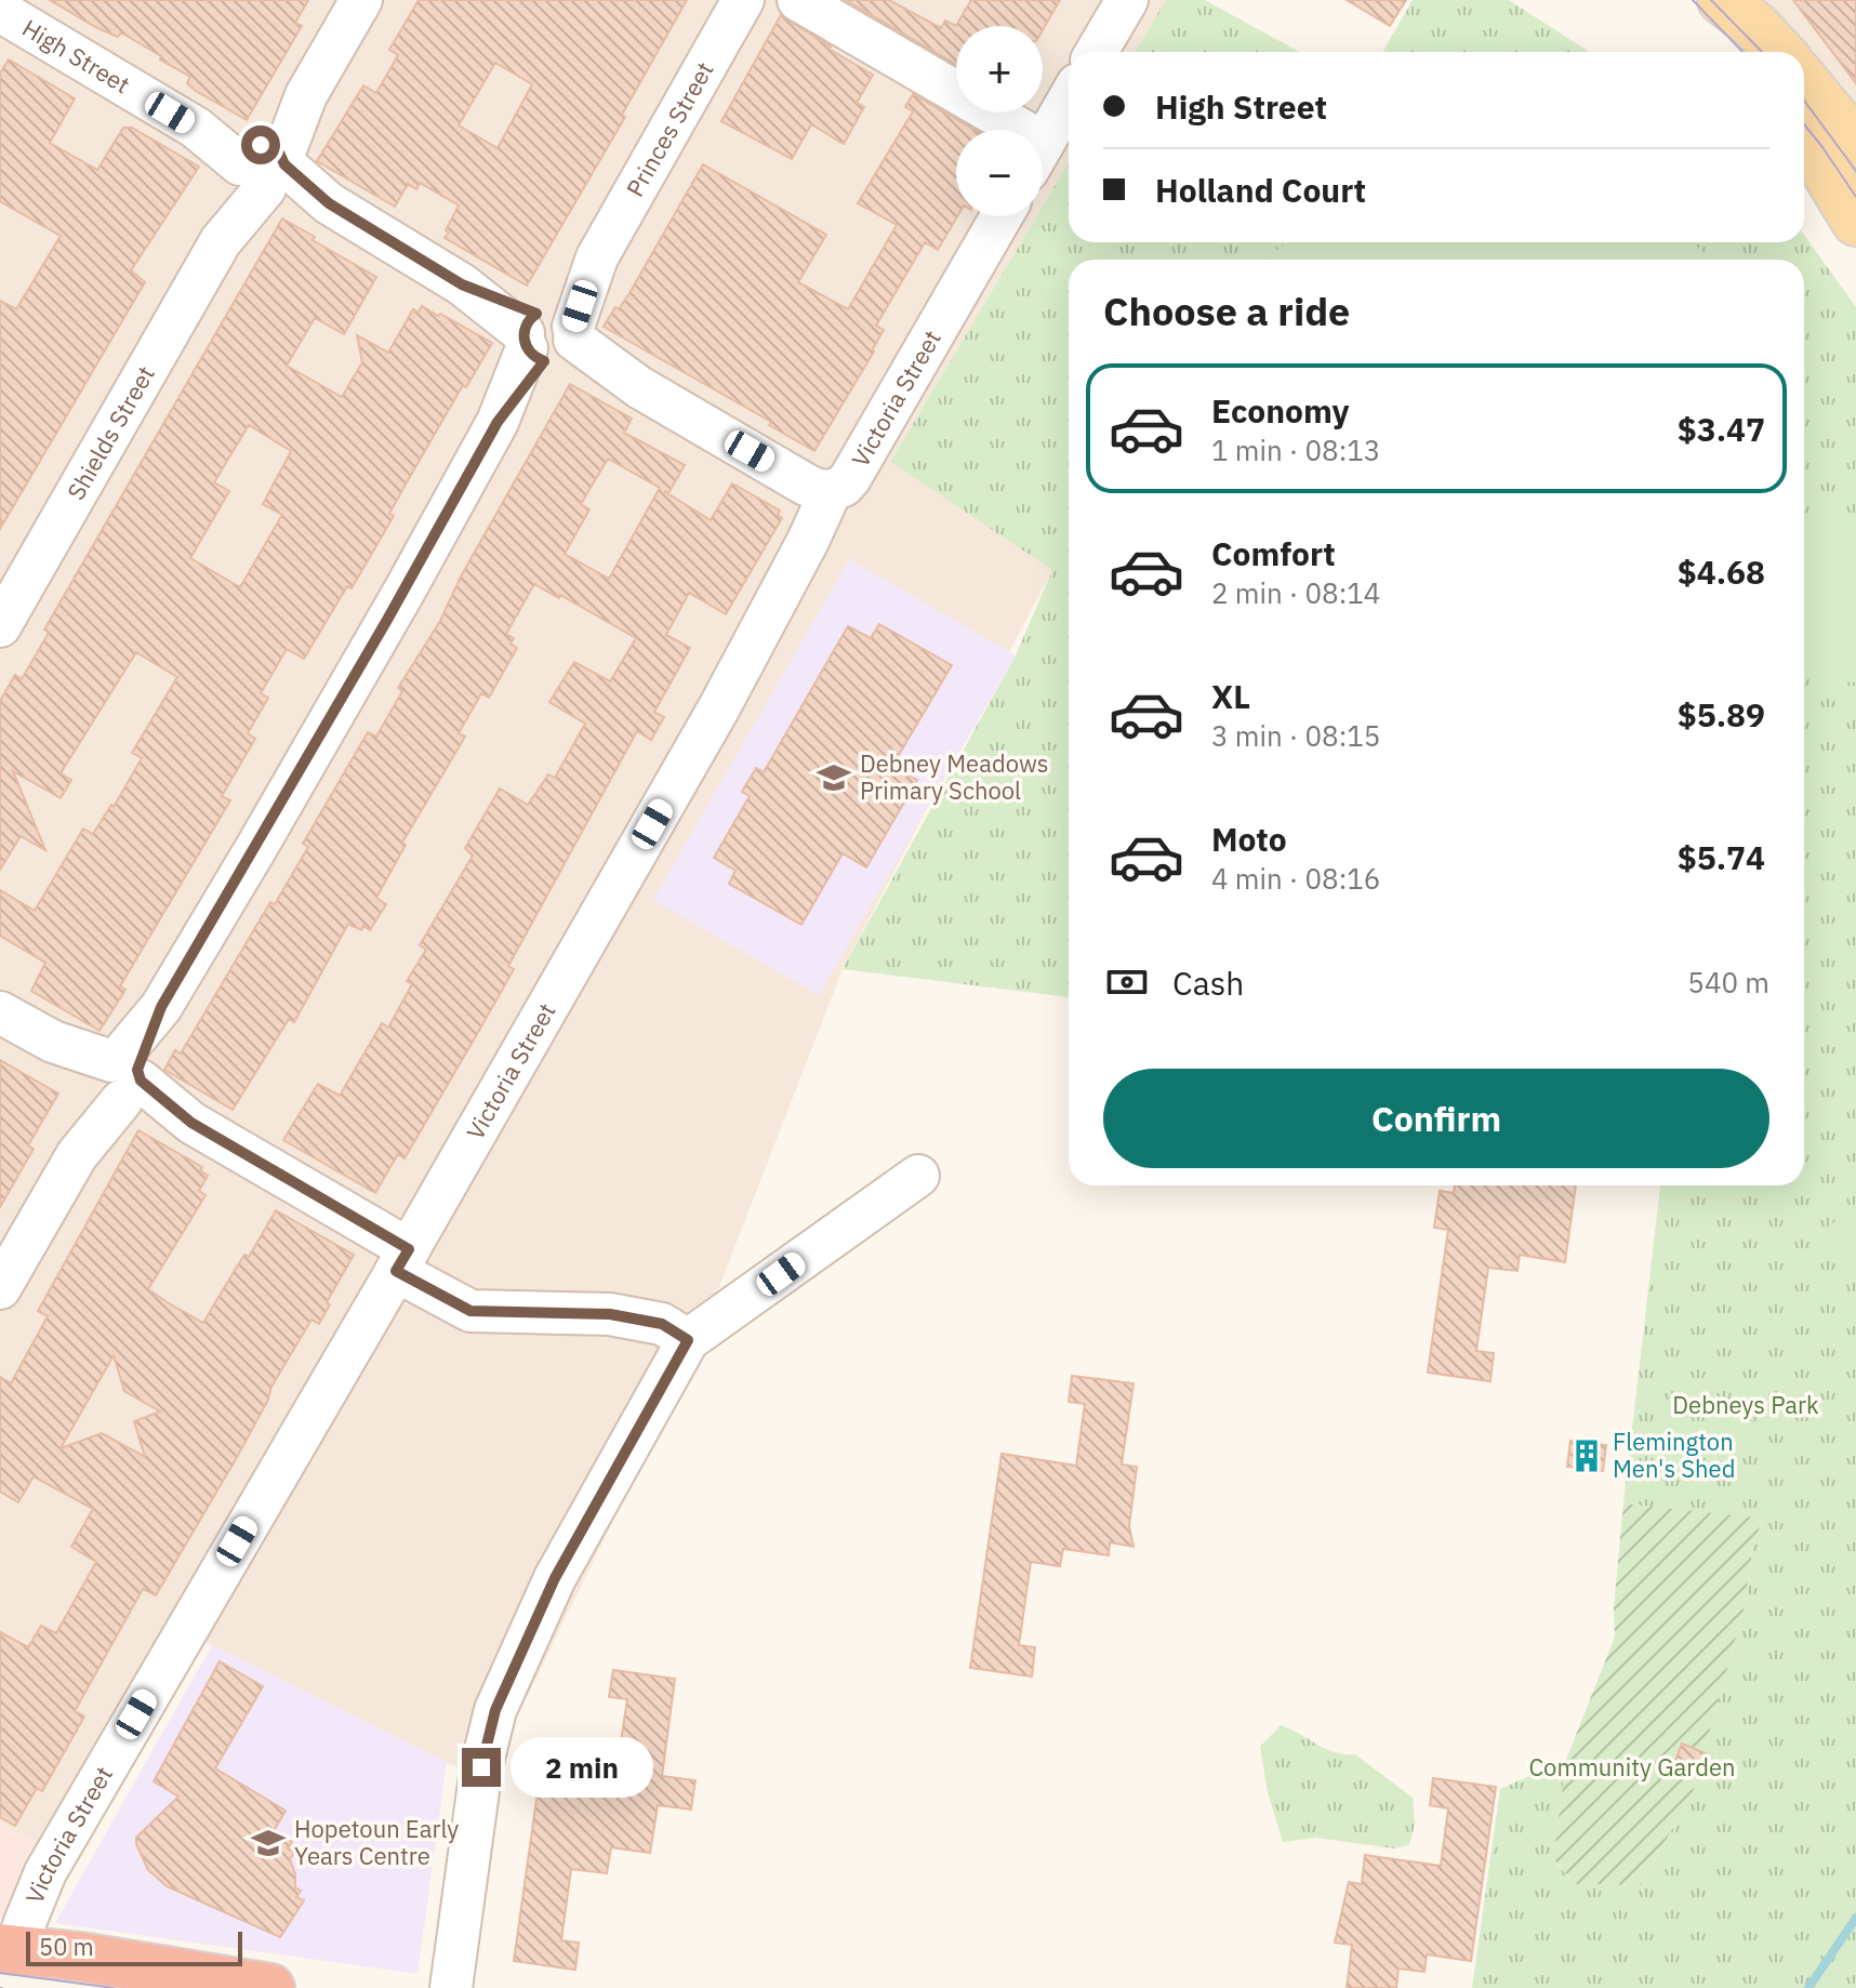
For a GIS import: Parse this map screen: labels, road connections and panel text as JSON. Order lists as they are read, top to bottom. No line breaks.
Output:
{"streets":{"street":["High Street","Princes Street","Victoria Street","Shields Street"]},"crossings":[["High Street","Princes Street"],["High Street","Victoria Street"],["High Street","Shields Street"]],"parks":["Debneys Park","Community Garden"],"places":{"school or university":["Debney Meadows Primary School","Hopetoun Early Years Centre"],"building":["Flemington Men's Shed"]},"scale_bar":"50 m","page":{"map_buttons":["+","−"],"banner":["High Street","Holland Court"],"heading":"Choose a ride","list":[{"name":"Economy","note":"1 min · 08:13","value":"$3.47"},{"name":"Comfort","note":"2 min · 08:14","value":"$4.68"},{"name":"XL","note":"3 min · 08:15","value":"$5.89"},{"name":"Moto","note":"4 min · 08:16","value":"$5.74"}],"pay":["Cash","540 m"],"buttons":"Confirm","bubble":"2 min","scale":"50 m"}}
